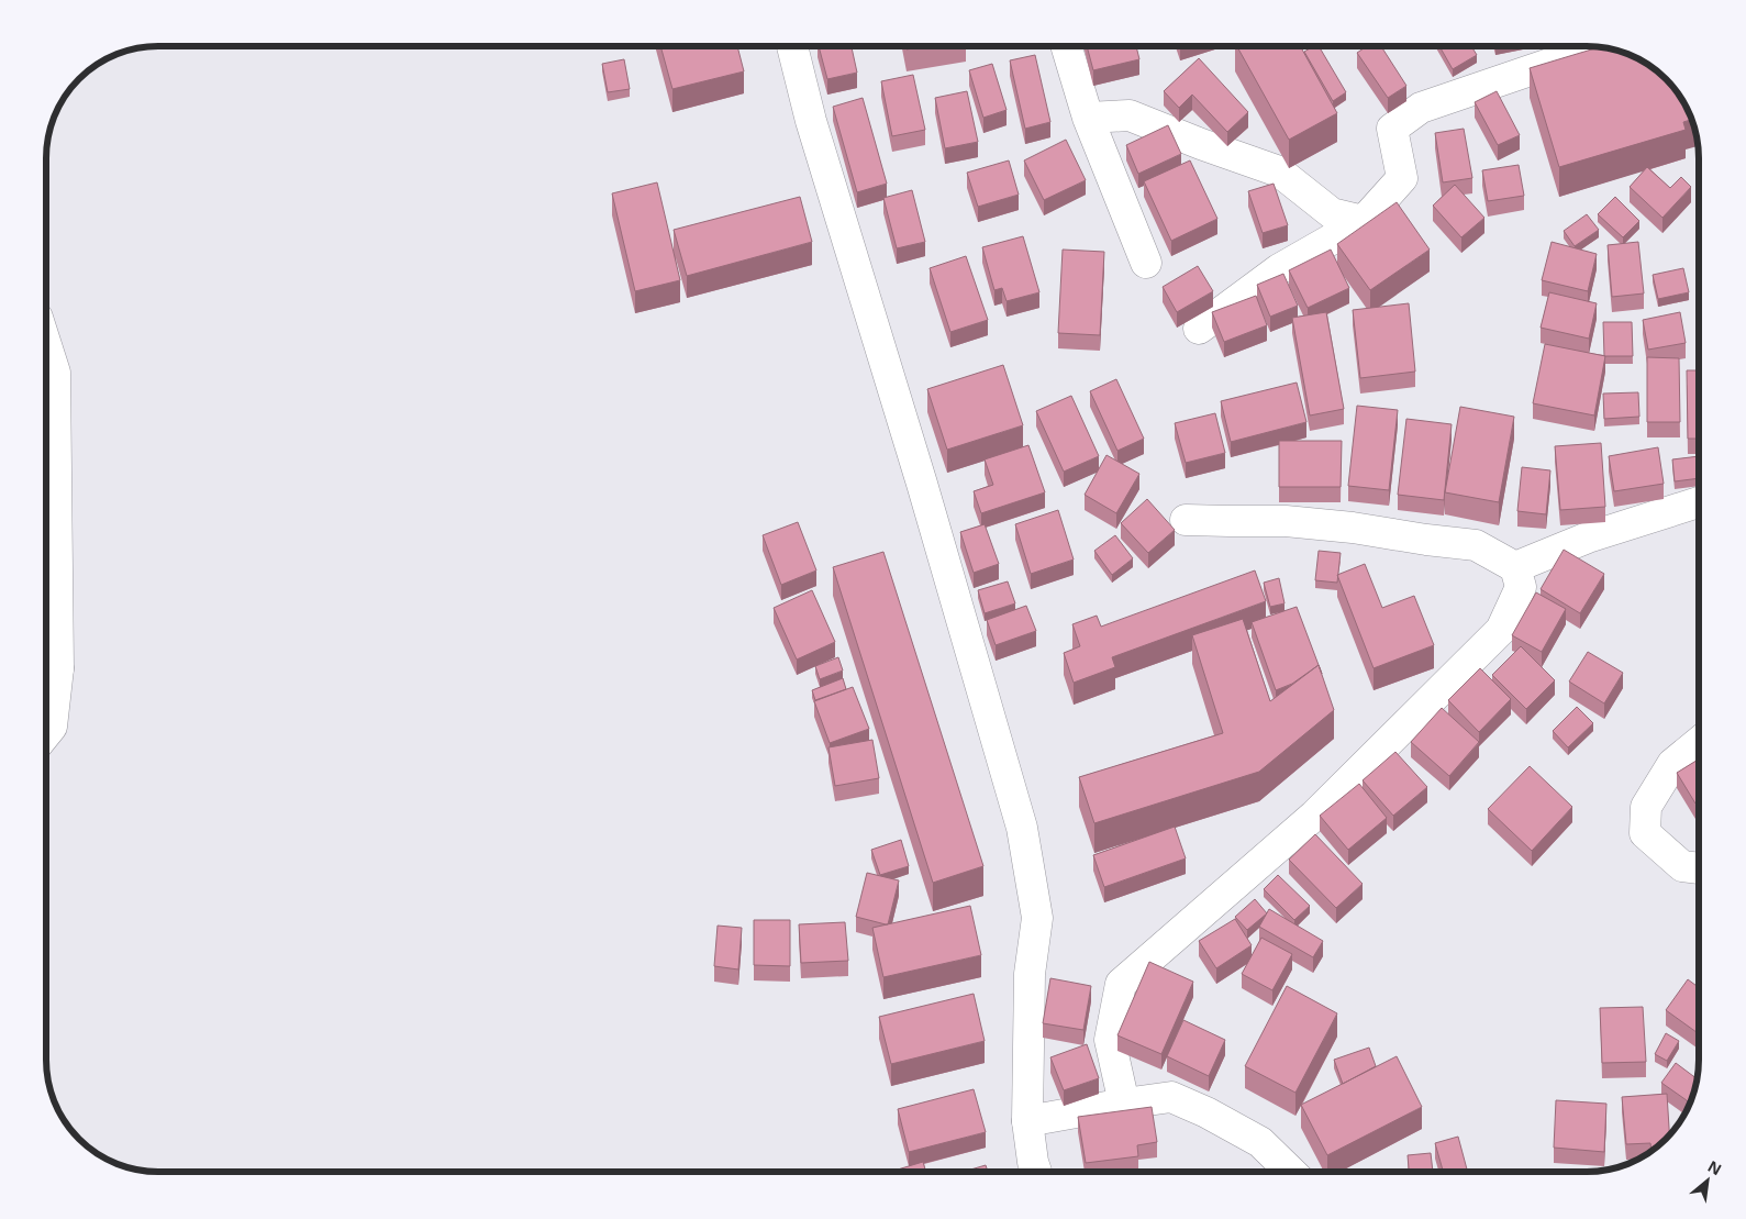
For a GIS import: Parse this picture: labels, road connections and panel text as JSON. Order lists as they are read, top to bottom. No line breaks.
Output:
{"north":"top right"}
